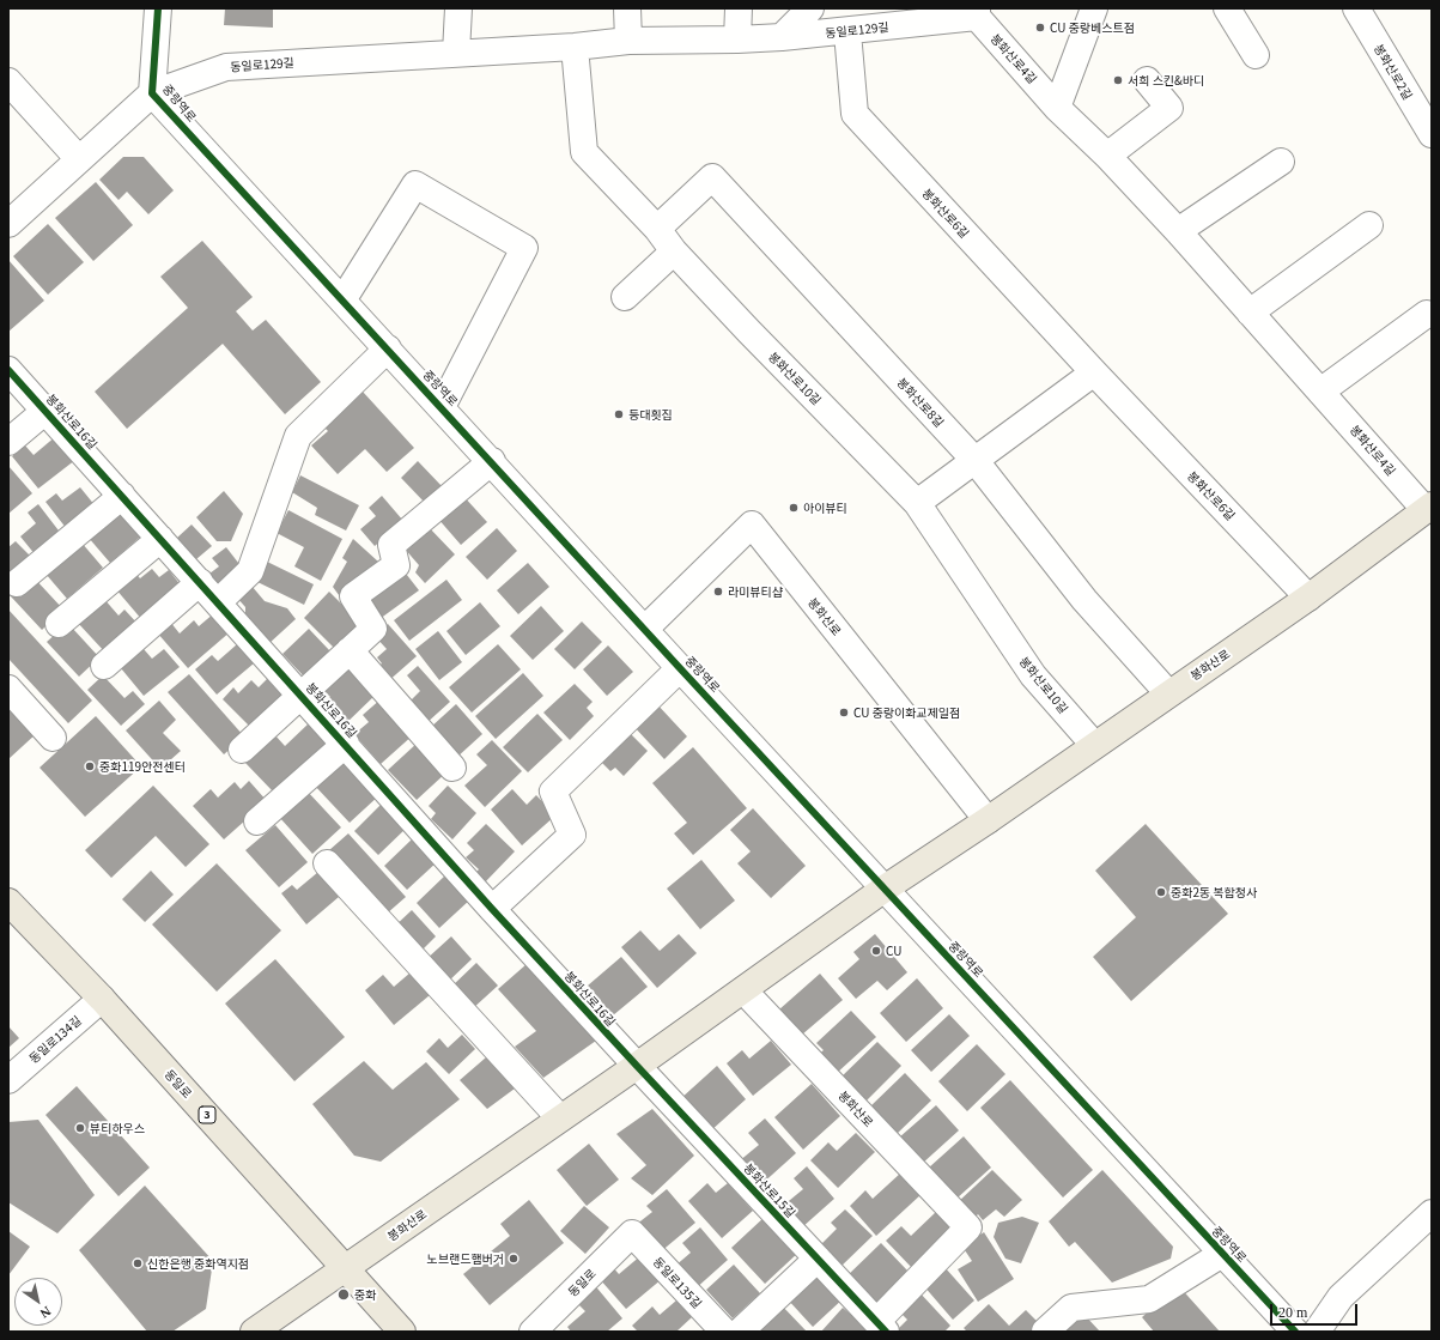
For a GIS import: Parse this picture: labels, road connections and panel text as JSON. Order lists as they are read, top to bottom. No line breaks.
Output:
{"streets":{"main road":["봉화산로","동일로","3"],"street":["동일로129길","봉화산로4길","봉화산로2길","중랑역로","봉화산로6길","봉화산로10길","봉화산로8길","봉화산로16길","동일로134길","봉화산로15길","동일로135길"]},"crossings":[["동일로129길","봉화산로4길"],["동일로129길","중랑역로"],["동일로129길","봉화산로6길"],["동일로129길","봉화산로10길"],["봉화산로4길","봉화산로"],["중랑역로","봉화산로16길"],["중랑역로","봉화산로"],["봉화산로6길","봉화산로"],["봉화산로10길","봉화산로8길"],["봉화산로10길","봉화산로"],["봉화산로8길","봉화산로"],["봉화산로16길","봉화산로"],["봉화산로16길","봉화산로15길"],["봉화산로","동일로"],["봉화산로","봉화산로15길"],["동일로134길","동일로"],["동일로","동일로135길"],["봉화산로15길","동일로135길"]],"places":["CU 중랑베스트점","서희 스킨&바디","등대횟집","아이뷰티","라미뷰티샵","CU 중랑이화교제일점","중화119안전센터","중화2동 복합청사","CU","뷰티하우스","노브랜드햄버거","신한은행 중화역지점","중화"],"scale_bar":"20 m","north":"bottom right"}
